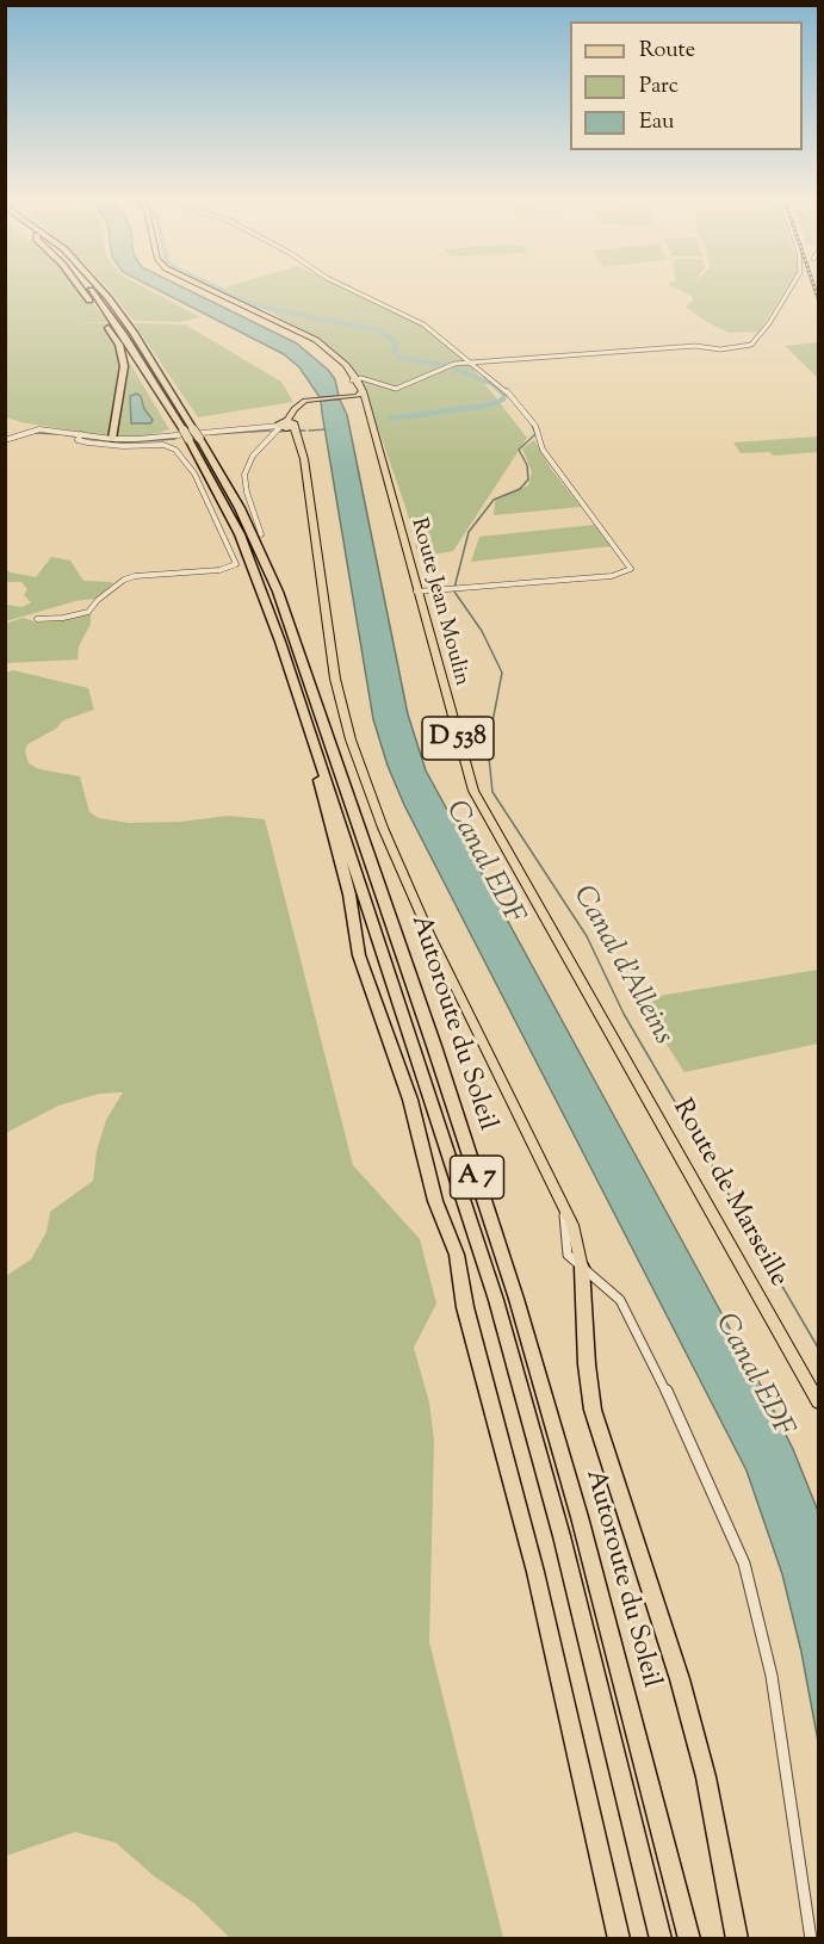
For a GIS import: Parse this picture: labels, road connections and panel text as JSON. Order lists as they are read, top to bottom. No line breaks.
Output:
{"streets":{"highway":["Autoroute du Soleil","A 7"],"main road":["Route Jean Moulin","D 538","Route de Marseille"]},"crossings":[["Route Jean Moulin","D 538"],["Route Jean Moulin","Route de Marseille"]],"water":["Canal EDF","Canal d'Alleins"],"legend":["Route","Parc","Eau"]}
